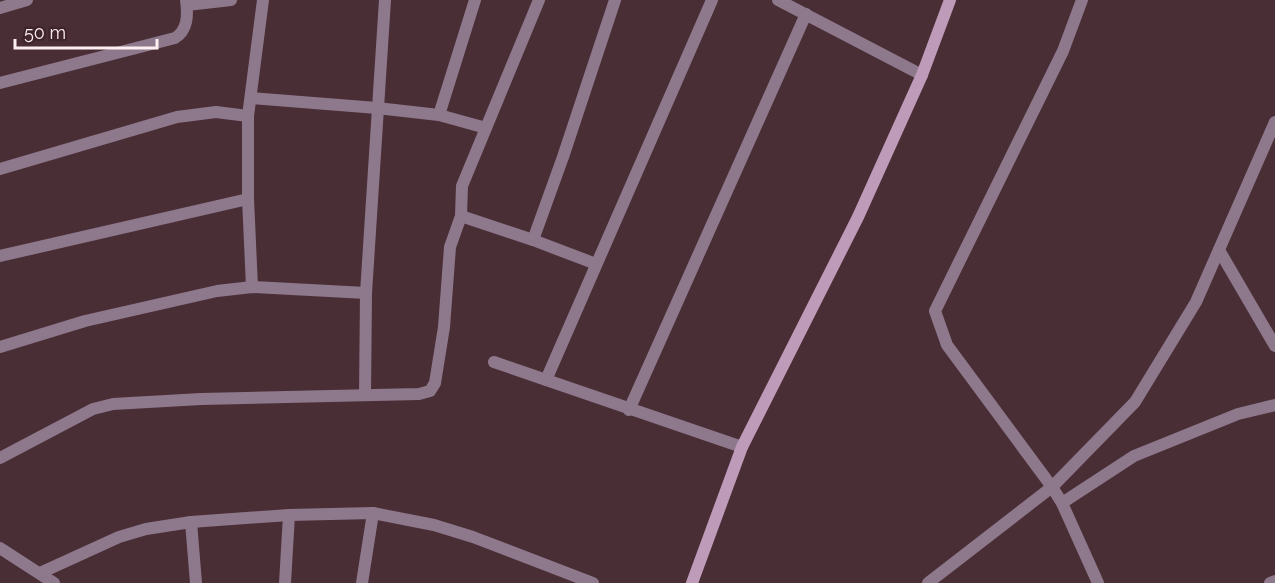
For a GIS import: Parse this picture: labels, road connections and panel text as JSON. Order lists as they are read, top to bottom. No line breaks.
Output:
{"scale_bar":"50 m"}
